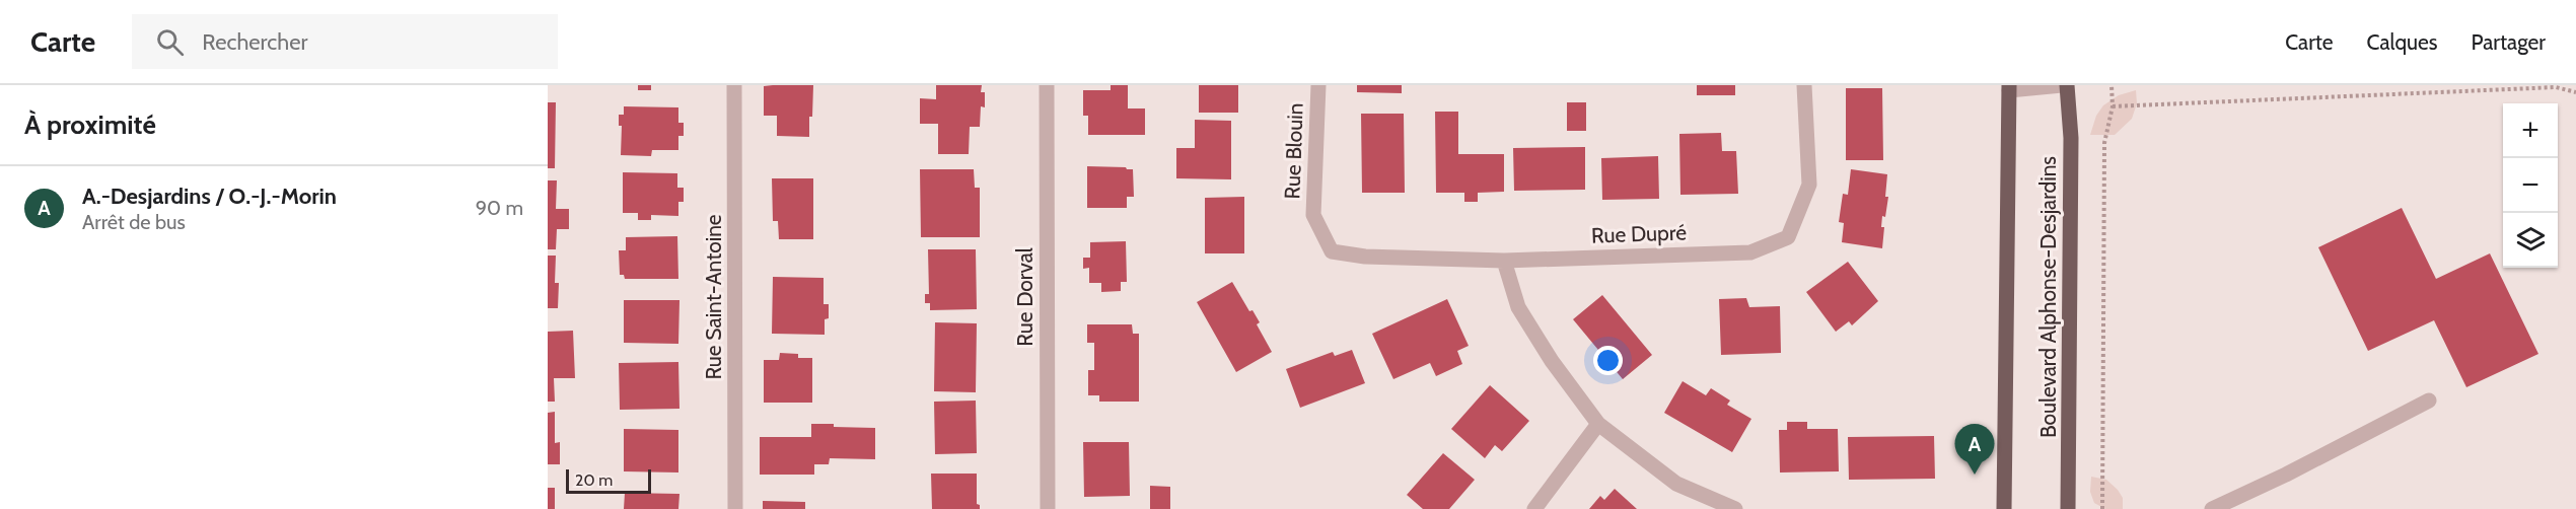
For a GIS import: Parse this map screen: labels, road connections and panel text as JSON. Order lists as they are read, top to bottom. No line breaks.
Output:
{"streets":{"main road":["Boulevard Alphonse-Desjardins"],"street":["Rue Blouin","Rue Dupré","Rue Saint-Antoine","Rue Dorval"]},"crossings":[["Rue Blouin","Rue Dupré"]],"scale_bar":"20 m","page":{"header":"Carte","search":"Rechercher","nav":["Carte","Calques","Partager"],"heading":"À proximité","map_buttons":["+","−"],"list":[{"mark":"A","name":"A.-Desjardins / O.-J.-Morin","note":"Arrêt de bus","value":"90 m"}],"pins":"A","scale":"20 m"}}
